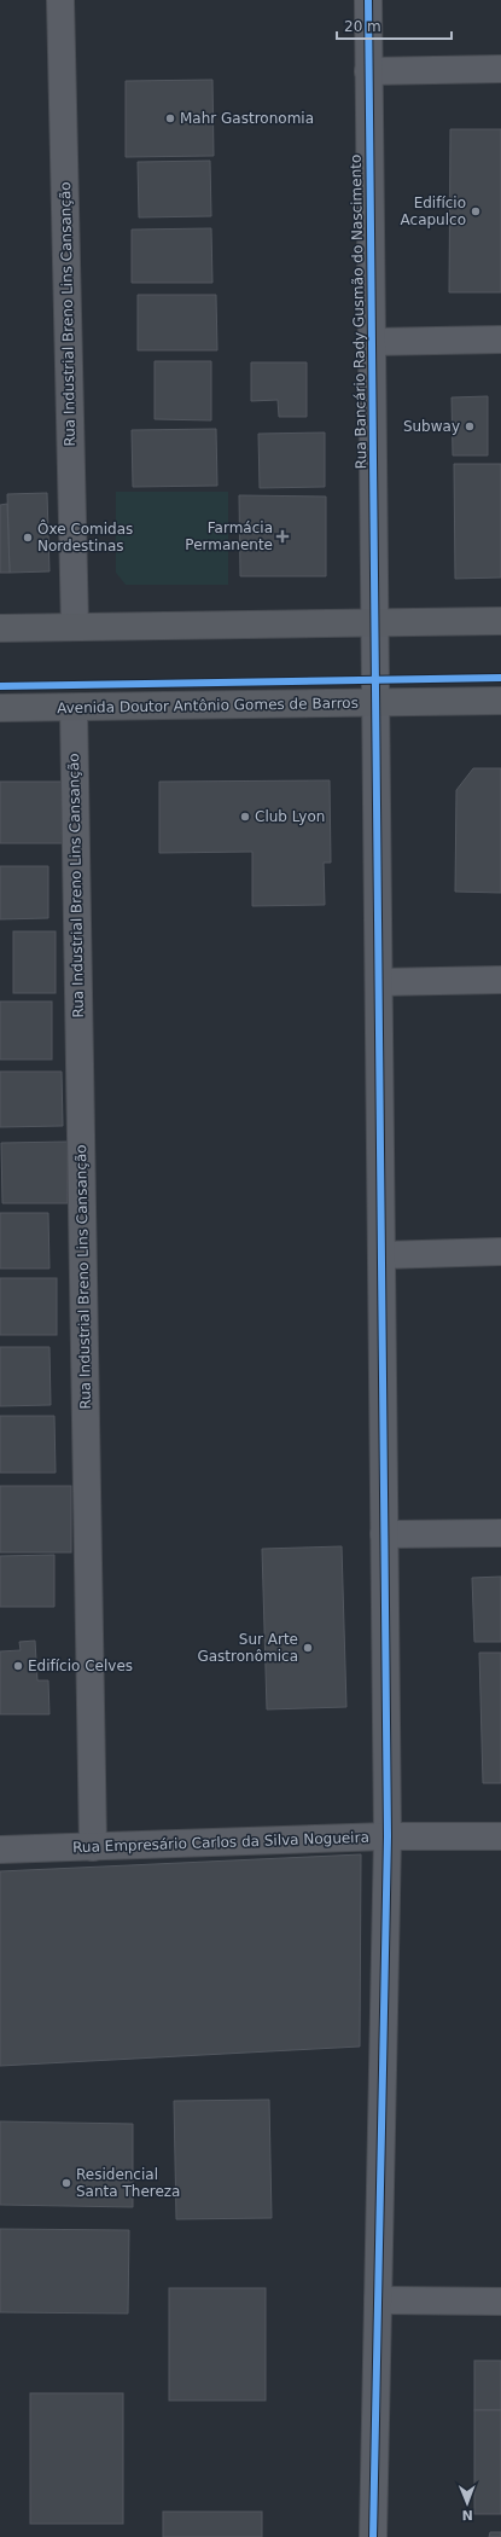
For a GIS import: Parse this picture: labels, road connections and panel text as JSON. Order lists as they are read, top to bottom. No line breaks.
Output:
{"streets":{"main road":["Avenida Doutor Antônio Gomes de Barros"],"street":["Rua Bancário Rady Gusmão do Nascimento","Rua Industrial Breno Lins Cansanção","Rua Empresário Carlos da Silva Nogueira"]},"crossings":[["Rua Bancário Rady Gusmão do Nascimento","Avenida Doutor Antônio Gomes de Barros"],["Rua Bancário Rady Gusmão do Nascimento","Rua Empresário Carlos da Silva Nogueira"],["Rua Industrial Breno Lins Cansanção","Avenida Doutor Antônio Gomes de Barros"],["Rua Industrial Breno Lins Cansanção","Rua Empresário Carlos da Silva Nogueira"]],"places":{"other":["Mahr Gastronomia","Edifício Acapulco","Subway","Ôxe Comidas Nordestinas","Club Lyon","Sur Arte Gastronômica","Edifício Celves","Residencial Santa Thereza"],"health":["Farmácia Permanente"]},"scale_bar":"20 m","north":"bottom"}
